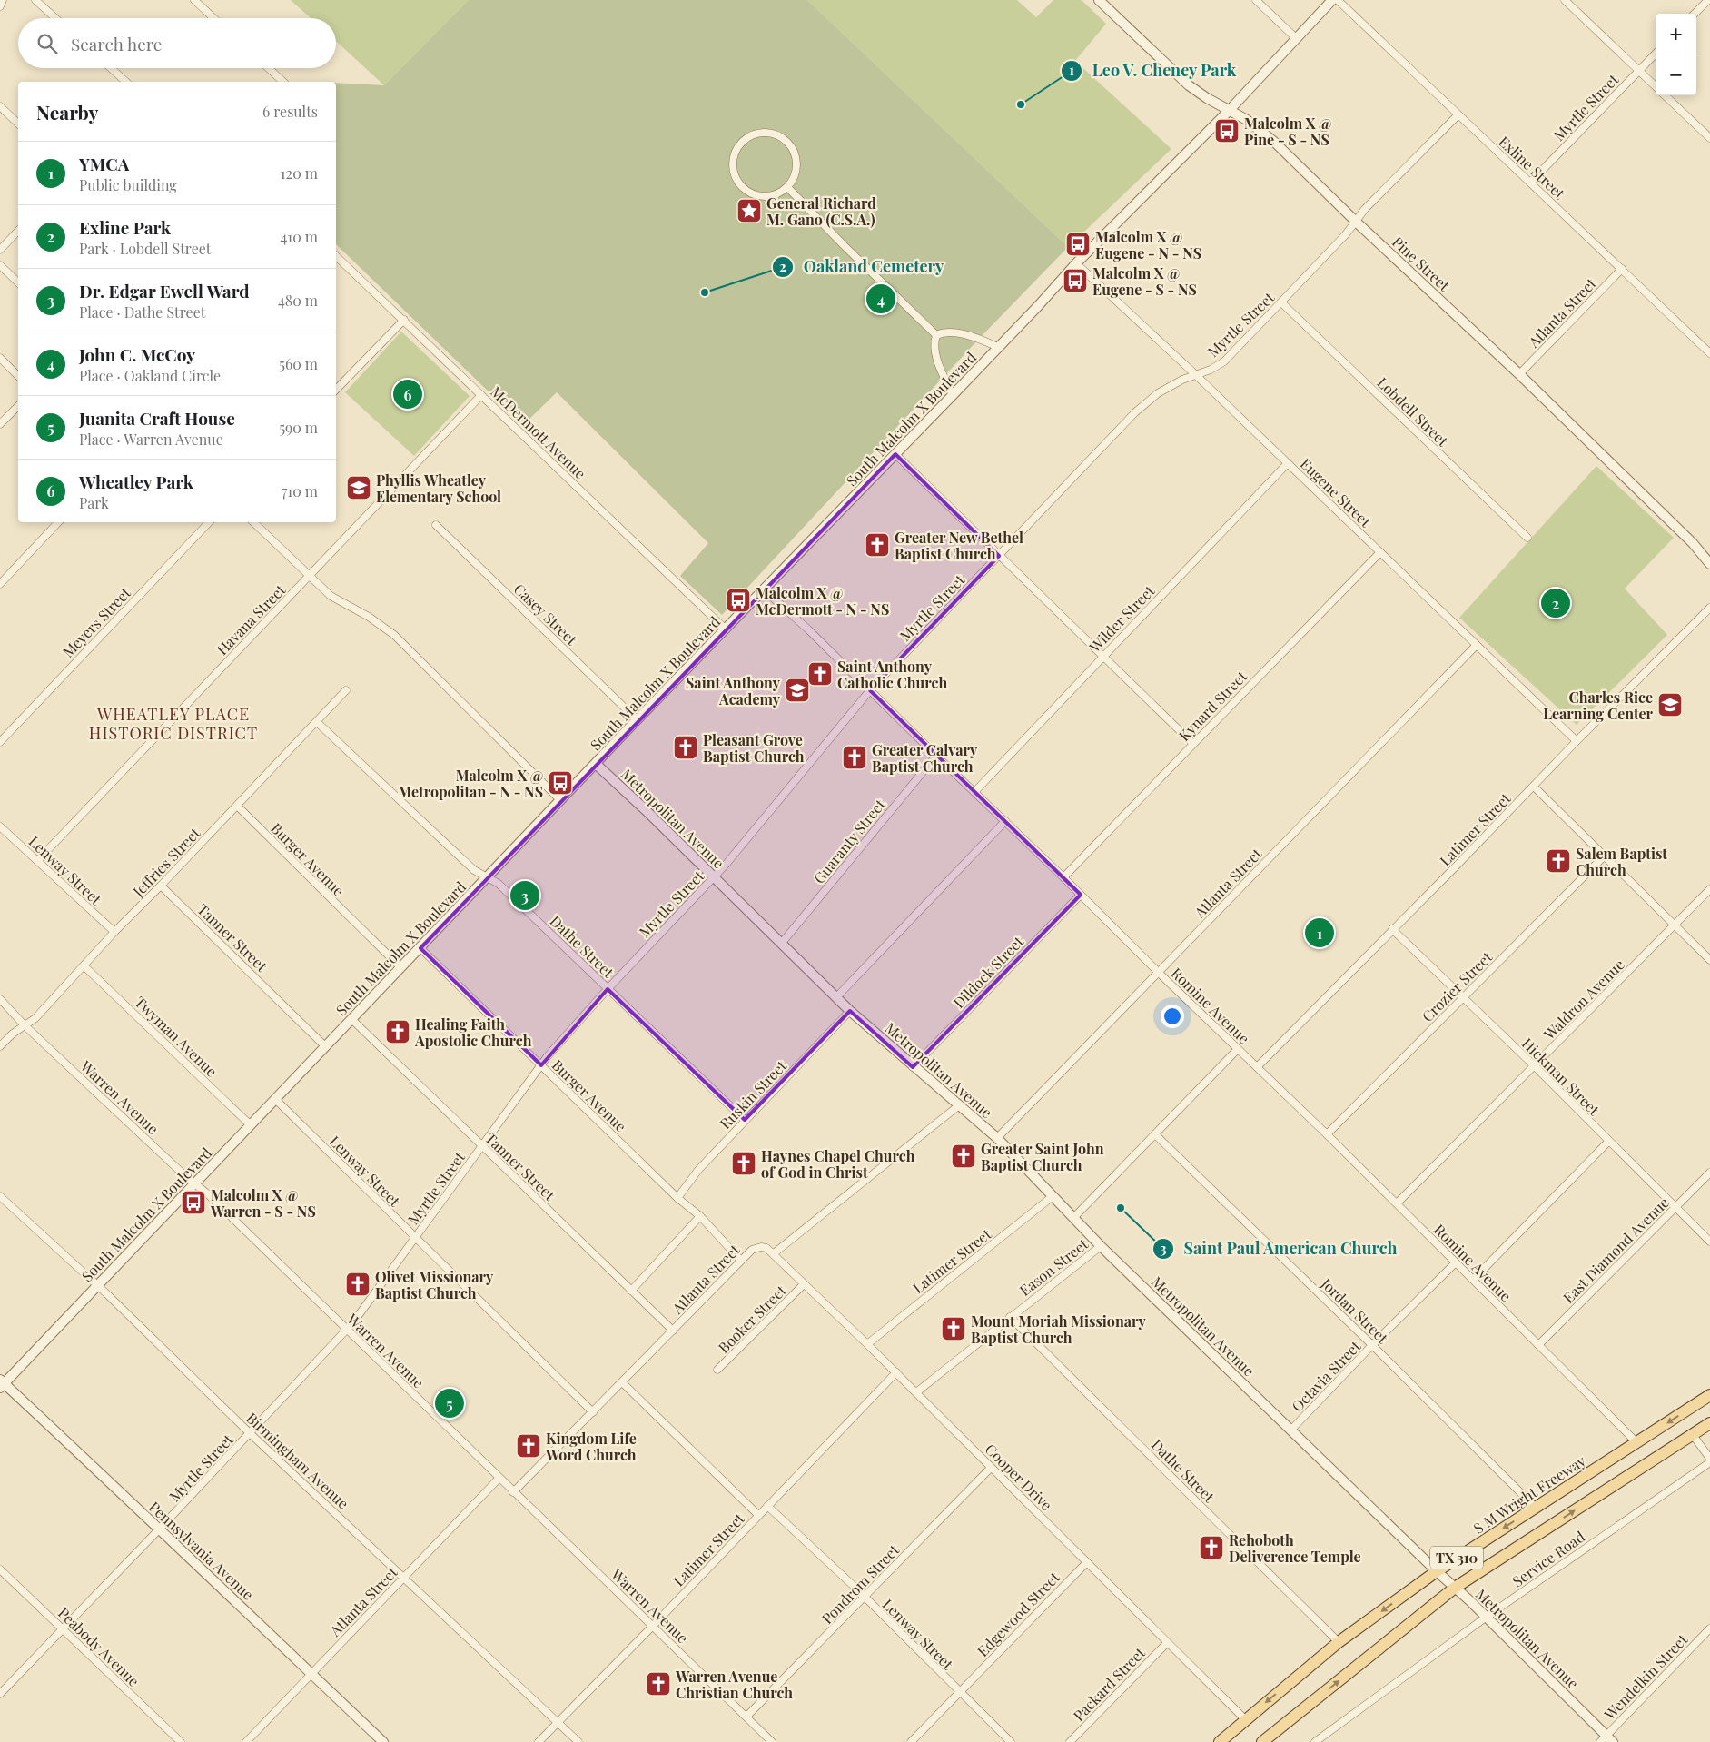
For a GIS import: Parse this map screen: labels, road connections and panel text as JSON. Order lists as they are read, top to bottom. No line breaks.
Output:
{"streets":{"main road":["S M Wright Freeway","TX 310"],"street":["Myrtle Street","Exline Street","Pine Street","Atlanta Street","Lobdell Street","South Malcolm X Boulevard","McDermott Avenue","Eugene Street","Casey Street","Wilder Street","Havana Street","Meyers Street","Kynard Street","Metropolitan Avenue","Latimer Street","Guaranty Street","Burger Avenue","Jeffries Street","Lenway Street","Tanner Street","Dathe Street","Dildock Street","Crozier Street","Waldron Avenue","Romine Avenue","Twyman Avenue","Hickman Street","Ruskin Street","Warren Avenue","East Diamond Avenue","Eason Street","Jordan Street","Booker Street","Octavia Street","Birmingham Avenue","Cooper Drive","Pennsylvania Avenue","Service Road","Pondrom Street","Edgewood Street","Peabody Avenue","Wendelkin Street","Packard Street"]},"crossings":[["Myrtle Street","Exline Street"],["Myrtle Street","Pine Street"],["Myrtle Street","Lobdell Street"],["Myrtle Street","Eugene Street"],["Myrtle Street","Metropolitan Avenue"],["Myrtle Street","Burger Avenue"],["Myrtle Street","Lenway Street"],["Myrtle Street","Tanner Street"],["Myrtle Street","Dathe Street"],["Myrtle Street","Romine Avenue"],["Myrtle Street","Warren Avenue"],["Myrtle Street","Birmingham Avenue"],["Myrtle Street","Pennsylvania Avenue"],["Myrtle Street","Peabody Avenue"],["Exline Street","Atlanta Street"],["Pine Street","Atlanta Street"],["Pine Street","South Malcolm X Boulevard"],["Atlanta Street","Eugene Street"],["Atlanta Street","Metropolitan Avenue"],["Atlanta Street","Burger Avenue"],["Atlanta Street","Lenway Street"],["Atlanta Street","Tanner Street"],["Atlanta Street","Romine Avenue"],["Atlanta Street","Warren Avenue"],["Atlanta Street","Birmingham Avenue"],["Atlanta Street","Cooper Drive"],["Atlanta Street","Pennsylvania Avenue"],["South Malcolm X Boulevard","McDermott Avenue"],["South Malcolm X Boulevard","Eugene Street"],["South Malcolm X Boulevard","Casey Street"],["South Malcolm X Boulevard","Metropolitan Avenue"],["South Malcolm X Boulevard","Burger Avenue"],["South Malcolm X Boulevard","Lenway Street"],["South Malcolm X Boulevard","Tanner Street"],["South Malcolm X Boulevard","Dathe Street"],["South Malcolm X Boulevard","Romine Avenue"],["South Malcolm X Boulevard","Twyman Avenue"],["South Malcolm X Boulevard","Warren Avenue"],["South Malcolm X Boulevard","Birmingham Avenue"],["South Malcolm X Boulevard","Pennsylvania Avenue"],["McDermott Avenue","Havana Street"],["Eugene Street","Wilder Street"],["Eugene Street","Kynard Street"],["Eugene Street","Latimer Street"],["Wilder Street","Romine Avenue"],["Havana Street","Lenway Street"],["Kynard Street","Romine Avenue"],["Metropolitan Avenue","Latimer Street"],["Metropolitan Avenue","Guaranty Street"],["Metropolitan Avenue","Dildock Street"],["Metropolitan Avenue","Ruskin Street"],["Metropolitan Avenue","Eason Street"],["Metropolitan Avenue","Octavia Street"],["Metropolitan Avenue","S M Wright Freeway"],["Metropolitan Avenue","TX 310"],["Metropolitan Avenue","Service Road"],["Metropolitan Avenue","Wendelkin Street"],["Latimer Street","Lenway Street"],["Latimer Street","Romine Avenue"],["Latimer Street","Hickman Street"],["Latimer Street","Warren Avenue"],["Latimer Street","Birmingham Avenue"],["Latimer Street","Cooper Drive"],["Guaranty Street","Romine Avenue"],["Burger Avenue","Jeffries Street"],["Burger Avenue","Ruskin Street"],["Jeffries Street","Lenway Street"],["Jeffries Street","Tanner Street"],["Jeffries Street","Dathe Street"],["Jeffries Street","Twyman Avenue"],["Jeffries Street","Warren Avenue"],["Lenway Street","Pondrom Street"],["Lenway Street","Edgewood Street"],["Dathe Street","Ruskin Street"],["Dathe Street","Eason Street"],["Dathe Street","S M Wright Freeway"],["Dildock Street","Romine Avenue"],["Crozier Street","Romine Avenue"],["Crozier Street","Hickman Street"],["Waldron Avenue","Romine Avenue"],["Waldron Avenue","Hickman Street"],["Romine Avenue","East Diamond Avenue"],["Romine Avenue","Octavia Street"],["Romine Avenue","S M Wright Freeway"],["Hickman Street","East Diamond Avenue"],["Warren Avenue","Pondrom Street"],["Eason Street","Cooper Drive"],["Jordan Street","Octavia Street"],["Jordan Street","S M Wright Freeway"],["Booker Street","Cooper Drive"],["Cooper Drive","S M Wright Freeway"],["Cooper Drive","Pondrom Street"],["Cooper Drive","Edgewood Street"],["Cooper Drive","Packard Street"]],"districts":["WHEATLEY PLACE HISTORIC DISTRICT"],"places":{"other":["Leo V. Cheney Park","Oakland Cemetery","Saint Paul American Church"],"bus stop":["Malcolm X @ Pine - S - NS","Malcolm X @ Eugene - N - NS","Malcolm X @ Eugene - S - NS","Malcolm X @ McDermott - N - NS","Malcolm X @ Metropolitan - N - NS","Malcolm X @ Warren - S - NS"],"place":["General Richard M. Gano (C.S.A.)"],"school or university":["Phyllis Wheatley Elementary School","Saint Anthony Academy","Charles Rice Learning Center"],"church":["Greater New Bethel Baptist Church","Saint Anthony Catholic Church","Pleasant Grove Baptist Church","Greater Calvary Baptist Church","Salem Baptist Church","Healing Faith Apostolic Church","Greater Saint John Baptist Church","Haynes Chapel Church of God in Christ","Olivet Missionary Baptist Church","Mount Moriah Missionary Baptist Church","Kingdom Life Word Church","Rehoboth Deliverence Temple","Warren Avenue Christian Church"]},"page":{"map_buttons":["+","−"],"search":"Search here","heading":["Nearby","6 results"],"list":[{"mark":"1","name":"YMCA","note":"Public building","value":"120 m"},{"mark":"2","name":"Exline Park","note":"Park · Lobdell Street","value":"410 m"},{"mark":"3","name":"Dr. Edgar Ewell Ward","note":"Place · Dathe Street","value":"480 m"},{"mark":"4","name":"John C. McCoy","note":"Place · Oakland Circle","value":"560 m"},{"mark":"5","name":"Juanita Craft House","note":"Place · Warren Avenue","value":"590 m"},{"mark":"6","name":"Wheatley Park","note":"Park","value":"710 m"}],"pins":["4","6","2","3","1","5"]}}
